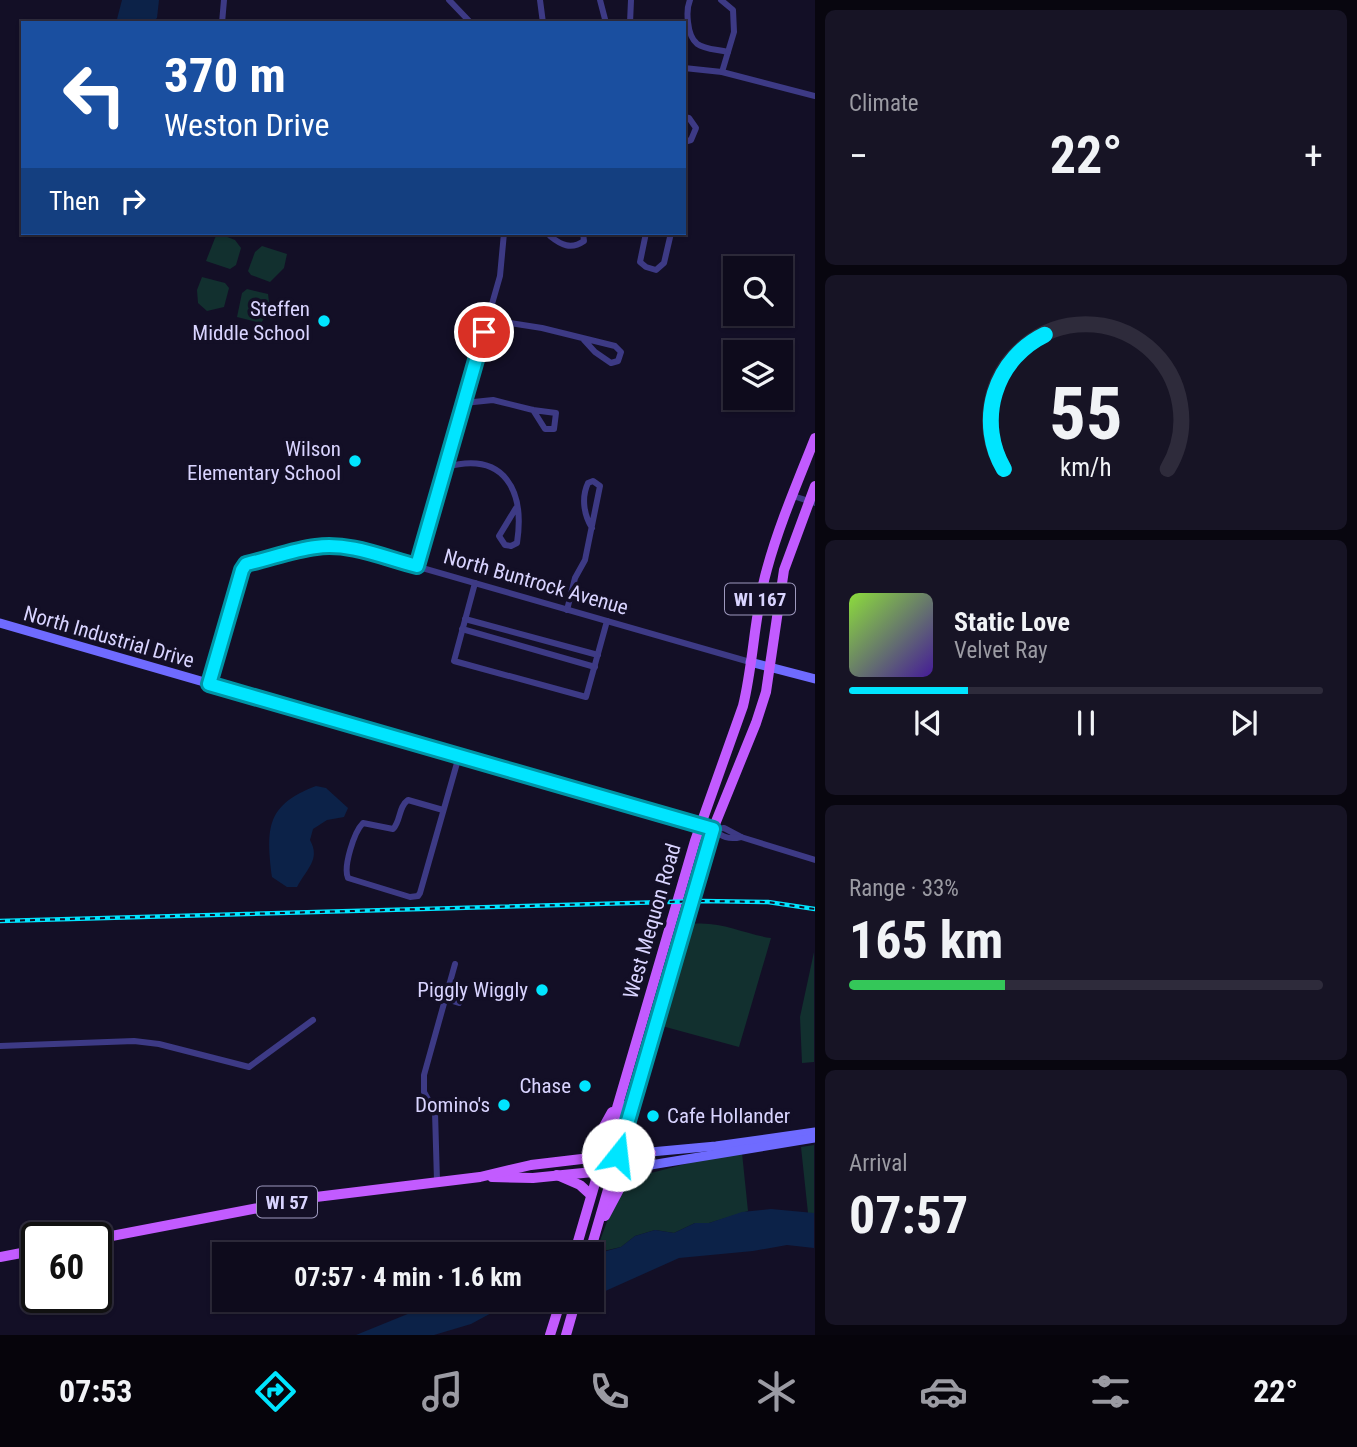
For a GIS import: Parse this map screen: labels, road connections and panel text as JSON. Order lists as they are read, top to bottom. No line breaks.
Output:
{"streets":{"main road":["WI 167","West Mequon Road","WI 57"],"street":["North Buntrock Avenue","North Industrial Drive"]},"crossings":[["North Buntrock Avenue","North Industrial Drive"],["North Buntrock Avenue","West Mequon Road"],["North Industrial Drive","West Mequon Road"],["West Mequon Road","WI 57"]],"places":["Steffen Middle School","Wilson Elementary School","Piggly Wiggly","Chase","Domino's","Cafe Hollander"],"page":{"tile":["Climate",["Range · 33%","165 km"],["Arrival","07:57"]],"turn":["370 m","Weston Drive"],"heat":["−","22°","+"],"then":"Then","song":["Static Love","Velvet Ray"],"limit":"60","trip":"07:57 · 4 min · 1.6 km","tabs":["07:53","22°"],"gauge":["55","km/h"]}}
